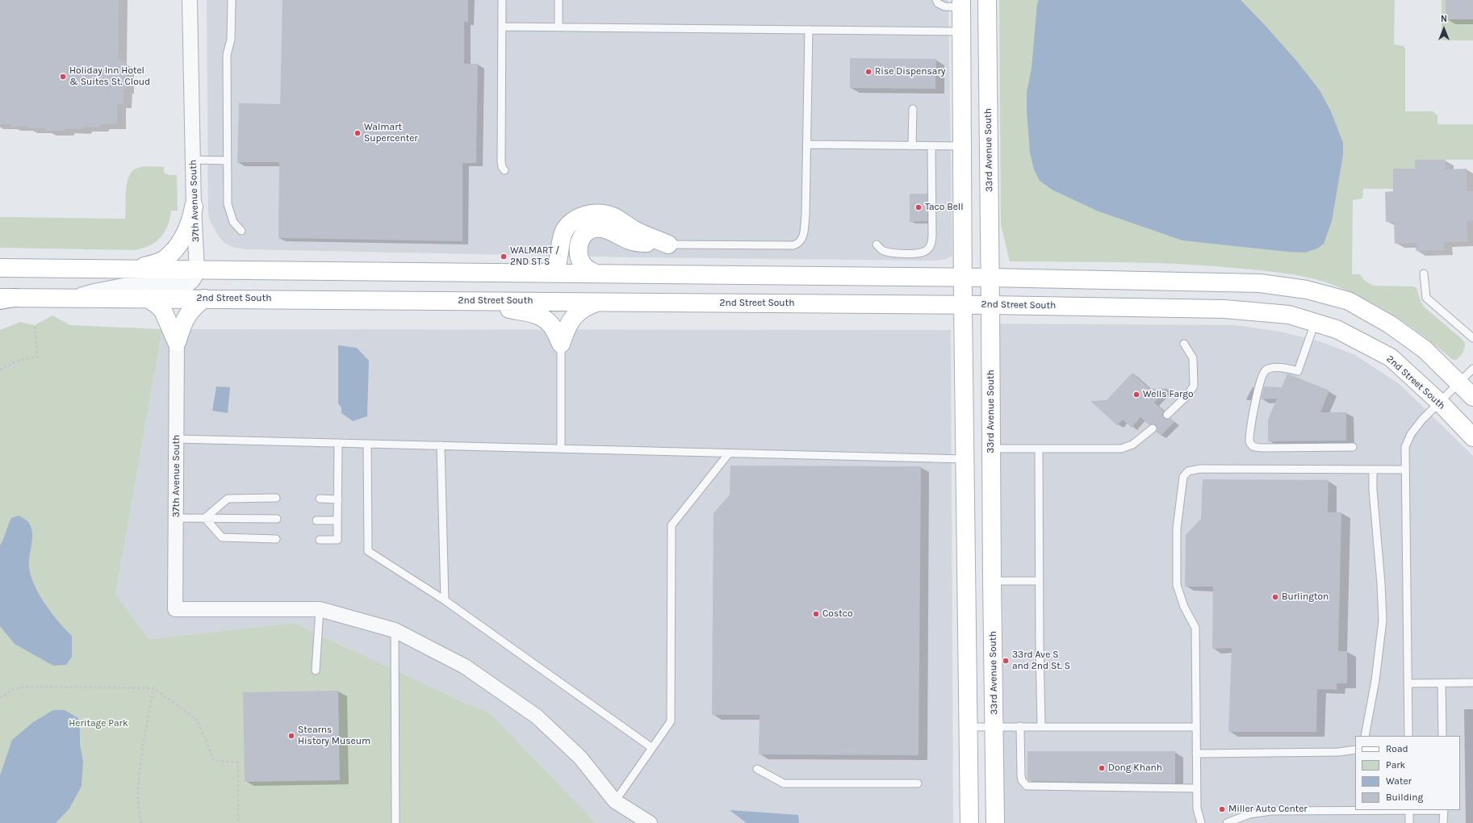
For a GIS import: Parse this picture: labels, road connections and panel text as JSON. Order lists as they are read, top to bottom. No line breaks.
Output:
{"streets":{"main road":["33rd Avenue South","2nd Street South"],"street":["37th Avenue South"]},"crossings":[["33rd Avenue South","2nd Street South"],["37th Avenue South","2nd Street South"]],"parks":["Heritage Park"],"places":["Rise Dispensary","Holiday Inn Hotel & Suites St. Cloud","Walmart Supercenter","Taco Bell","WALMART / 2ND ST S","Wells Fargo","Burlington","Costco","33rd Ave S and 2nd St. S","Stearns History Museum","Dong Khanh","Miller Auto Center"],"legend":["Road","Park","Water","Building"],"north":"top"}
